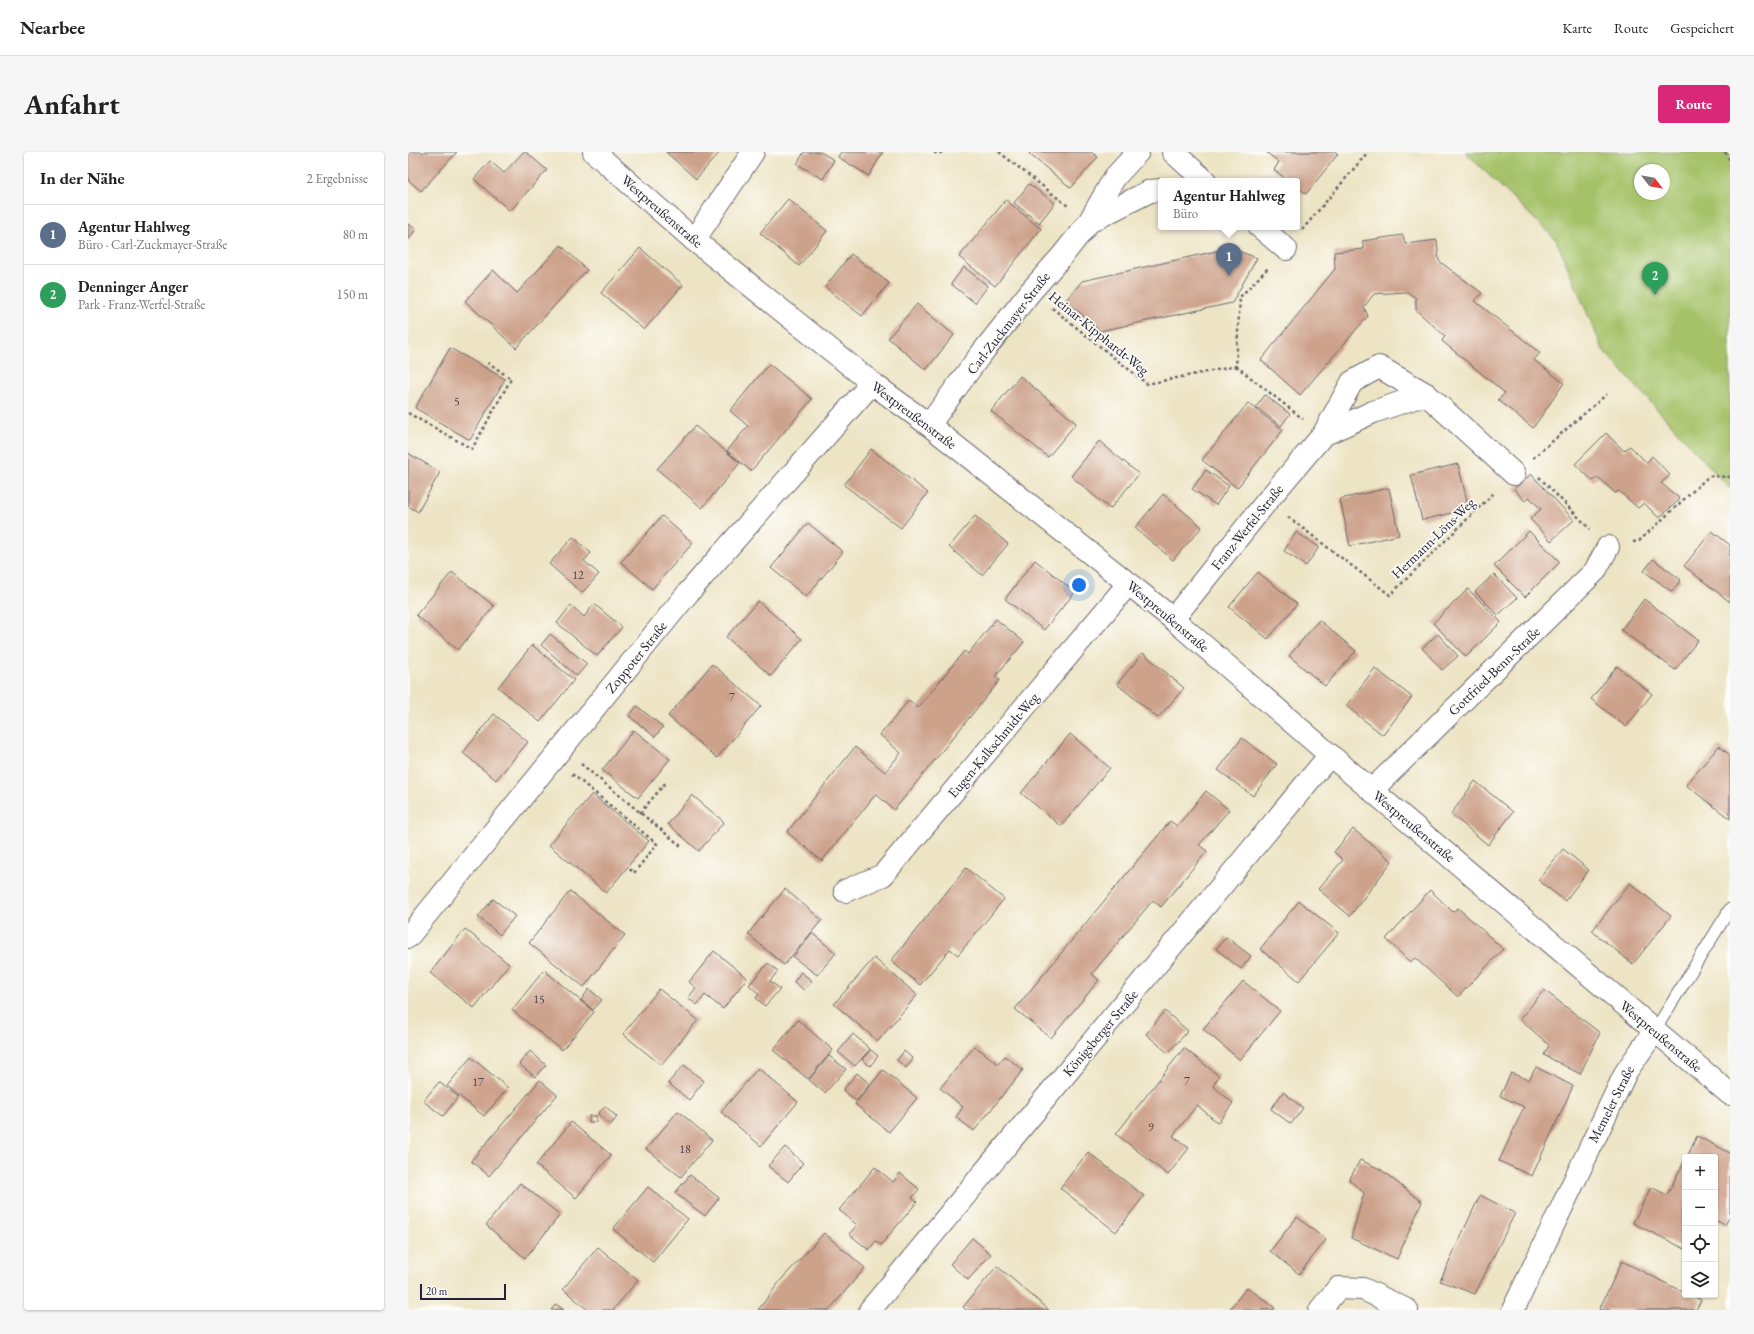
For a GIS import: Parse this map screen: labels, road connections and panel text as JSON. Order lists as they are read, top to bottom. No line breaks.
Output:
{"streets":{"street":["Westpreußenstraße","Carl-Zuckmayer-Straße","Franz-Werfel-Straße","Zoppoter Straße","Gottfried-Benn-Straße","Eugen-Kalkschmidt-Weg","Königsberger Straße","Memeler Straße"],"path":["Heinar-Kipphardt-Weg","Hermann-Löns-Weg"]},"crossings":[["Westpreußenstraße","Carl-Zuckmayer-Straße"],["Westpreußenstraße","Franz-Werfel-Straße"],["Westpreußenstraße","Zoppoter Straße"],["Westpreußenstraße","Gottfried-Benn-Straße"],["Westpreußenstraße","Eugen-Kalkschmidt-Weg"],["Westpreußenstraße","Königsberger Straße"],["Westpreußenstraße","Memeler Straße"],["Carl-Zuckmayer-Straße","Heinar-Kipphardt-Weg"],["Franz-Werfel-Straße","Hermann-Löns-Weg"]],"house_numbers":["5","12","7","15","7","17","9","18"],"scale_bar":"20 m","north":"bottom right","page":{"header":"Nearbee","nav":["Karte","Route","Gespeichert"],"buttons":"Route","title":"Anfahrt","heading":["In der Nähe","2 Ergebnisse"],"popup":["Agentur Hahlweg","Büro"],"list":[{"mark":"1","name":"Agentur Hahlweg","note":"Büro · Carl-Zuckmayer-Straße","value":"80 m"},{"mark":"2","name":"Denninger Anger","note":"Park · Franz-Werfel-Straße","value":"150 m"}],"pins":["1","2"],"map_buttons":["+","−"],"scale":"20 m"}}
